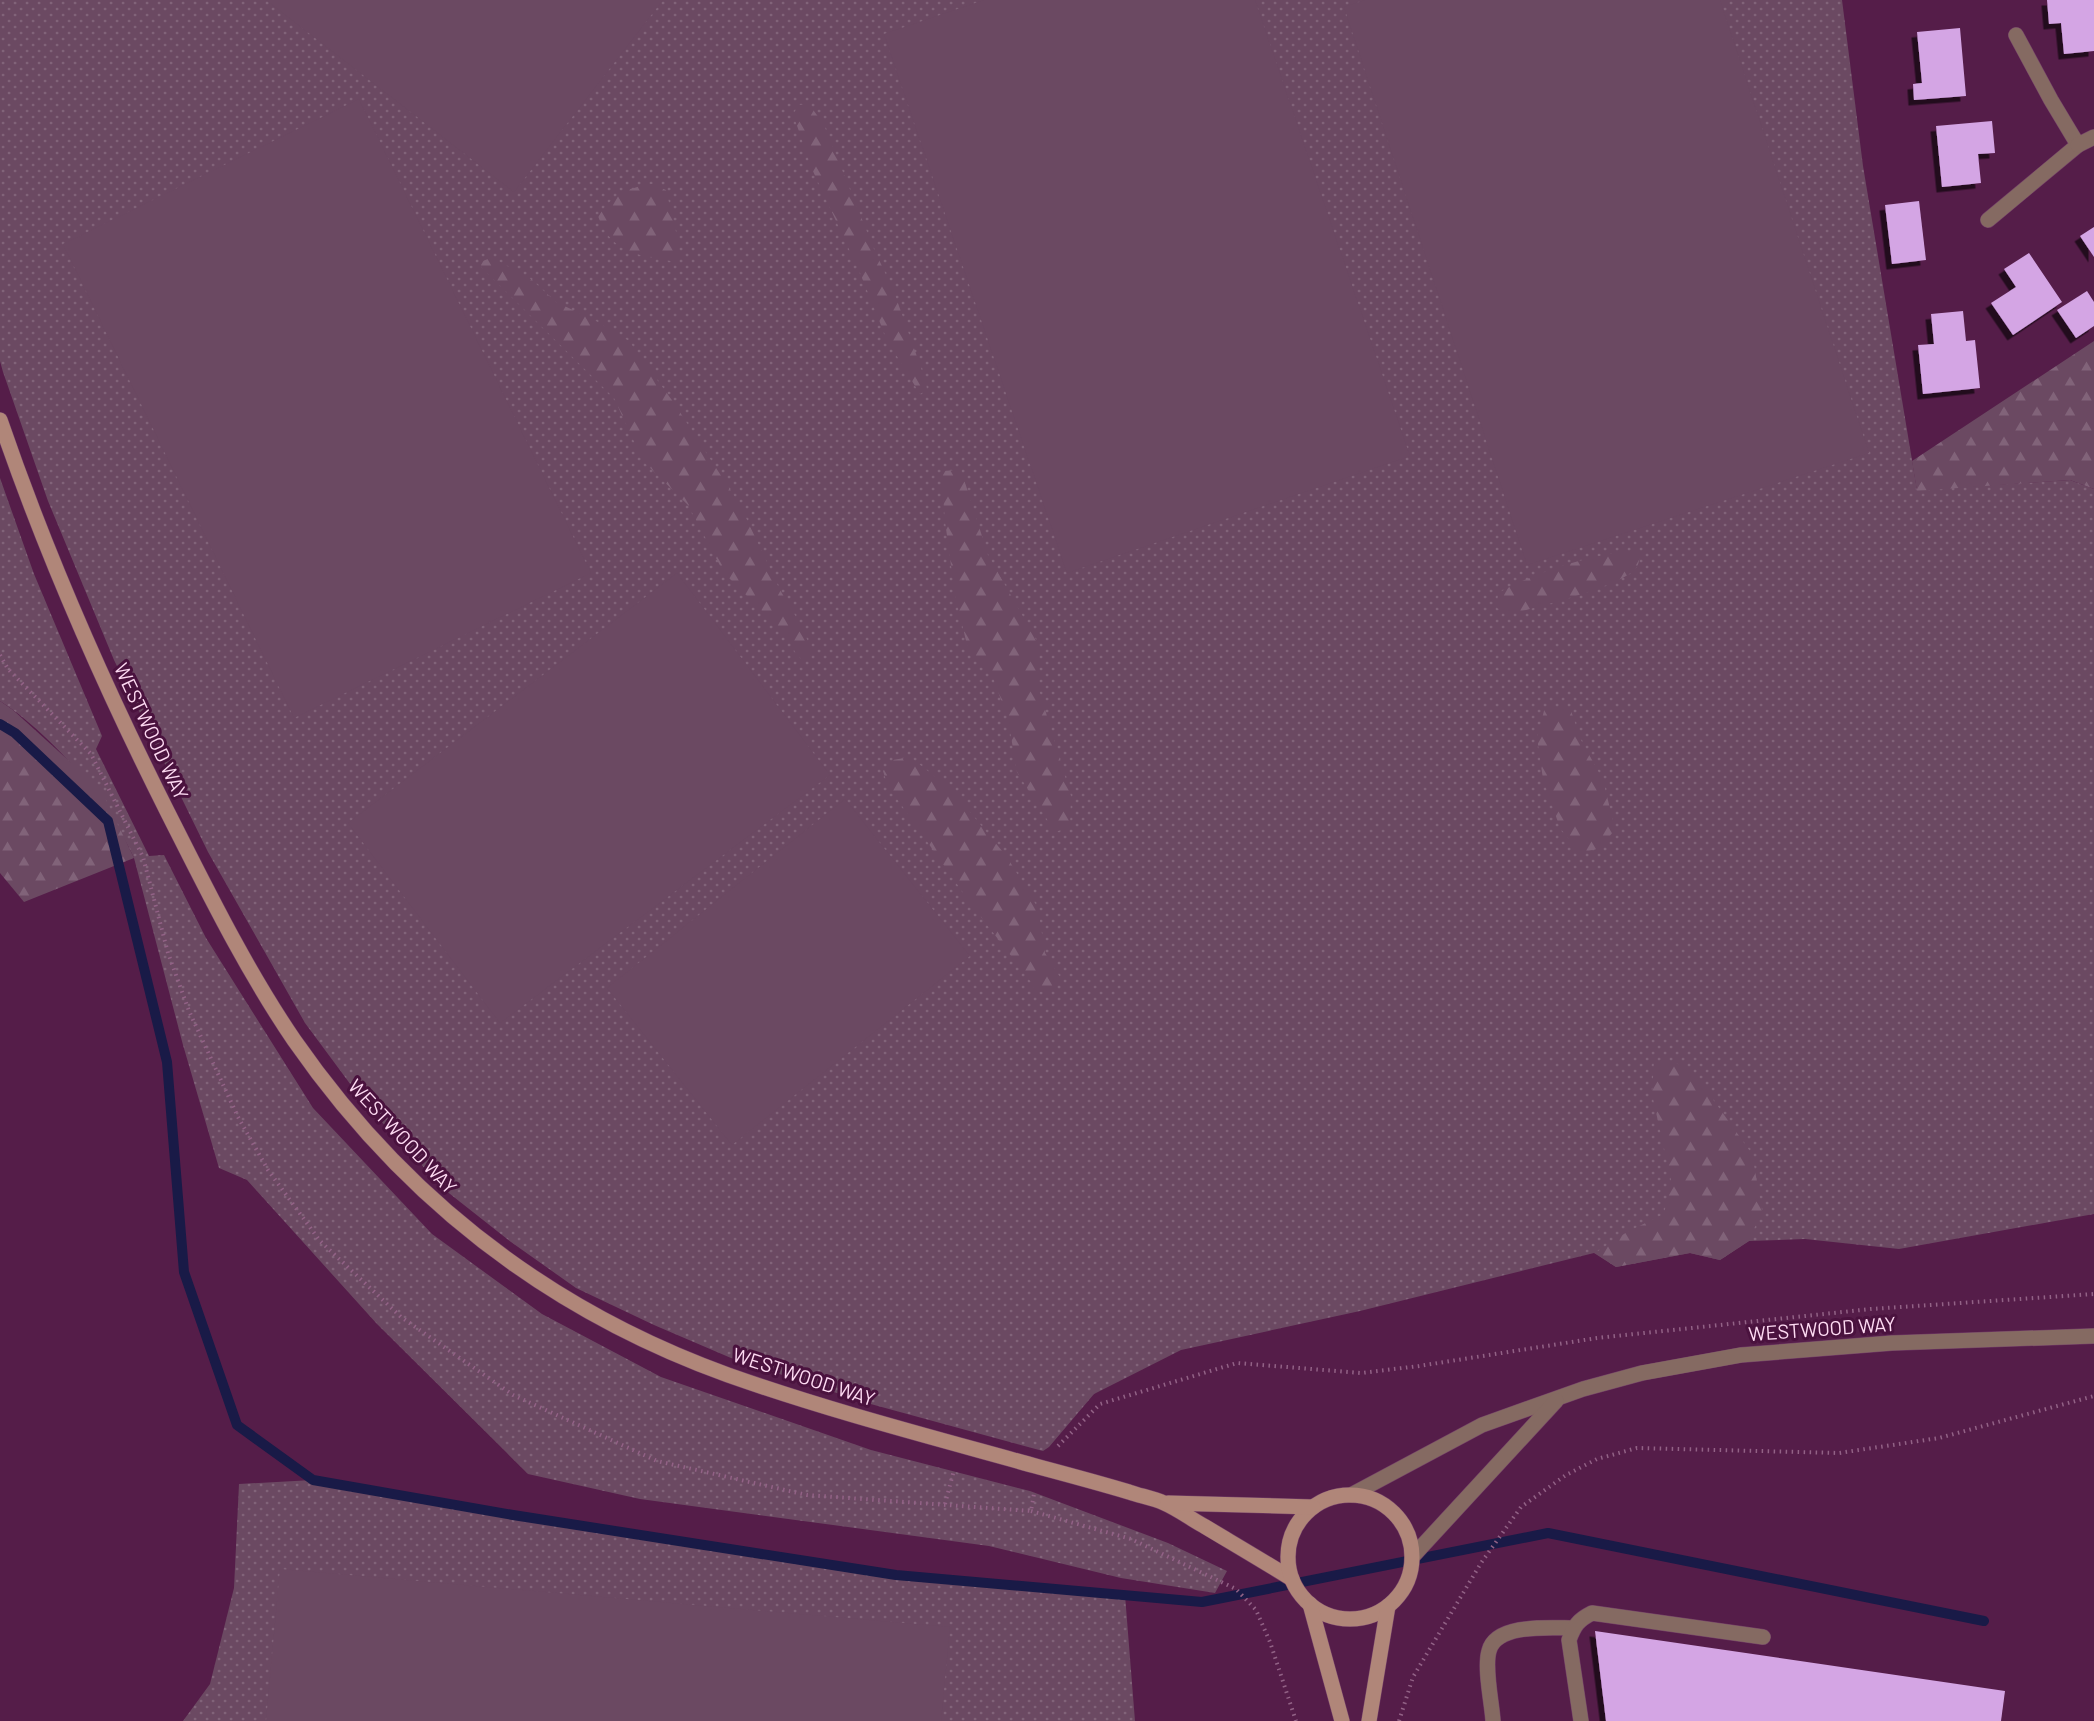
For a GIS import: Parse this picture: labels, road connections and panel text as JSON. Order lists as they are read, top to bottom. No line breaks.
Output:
{"streets":{"street":["WESTWOOD WAY"]}}
